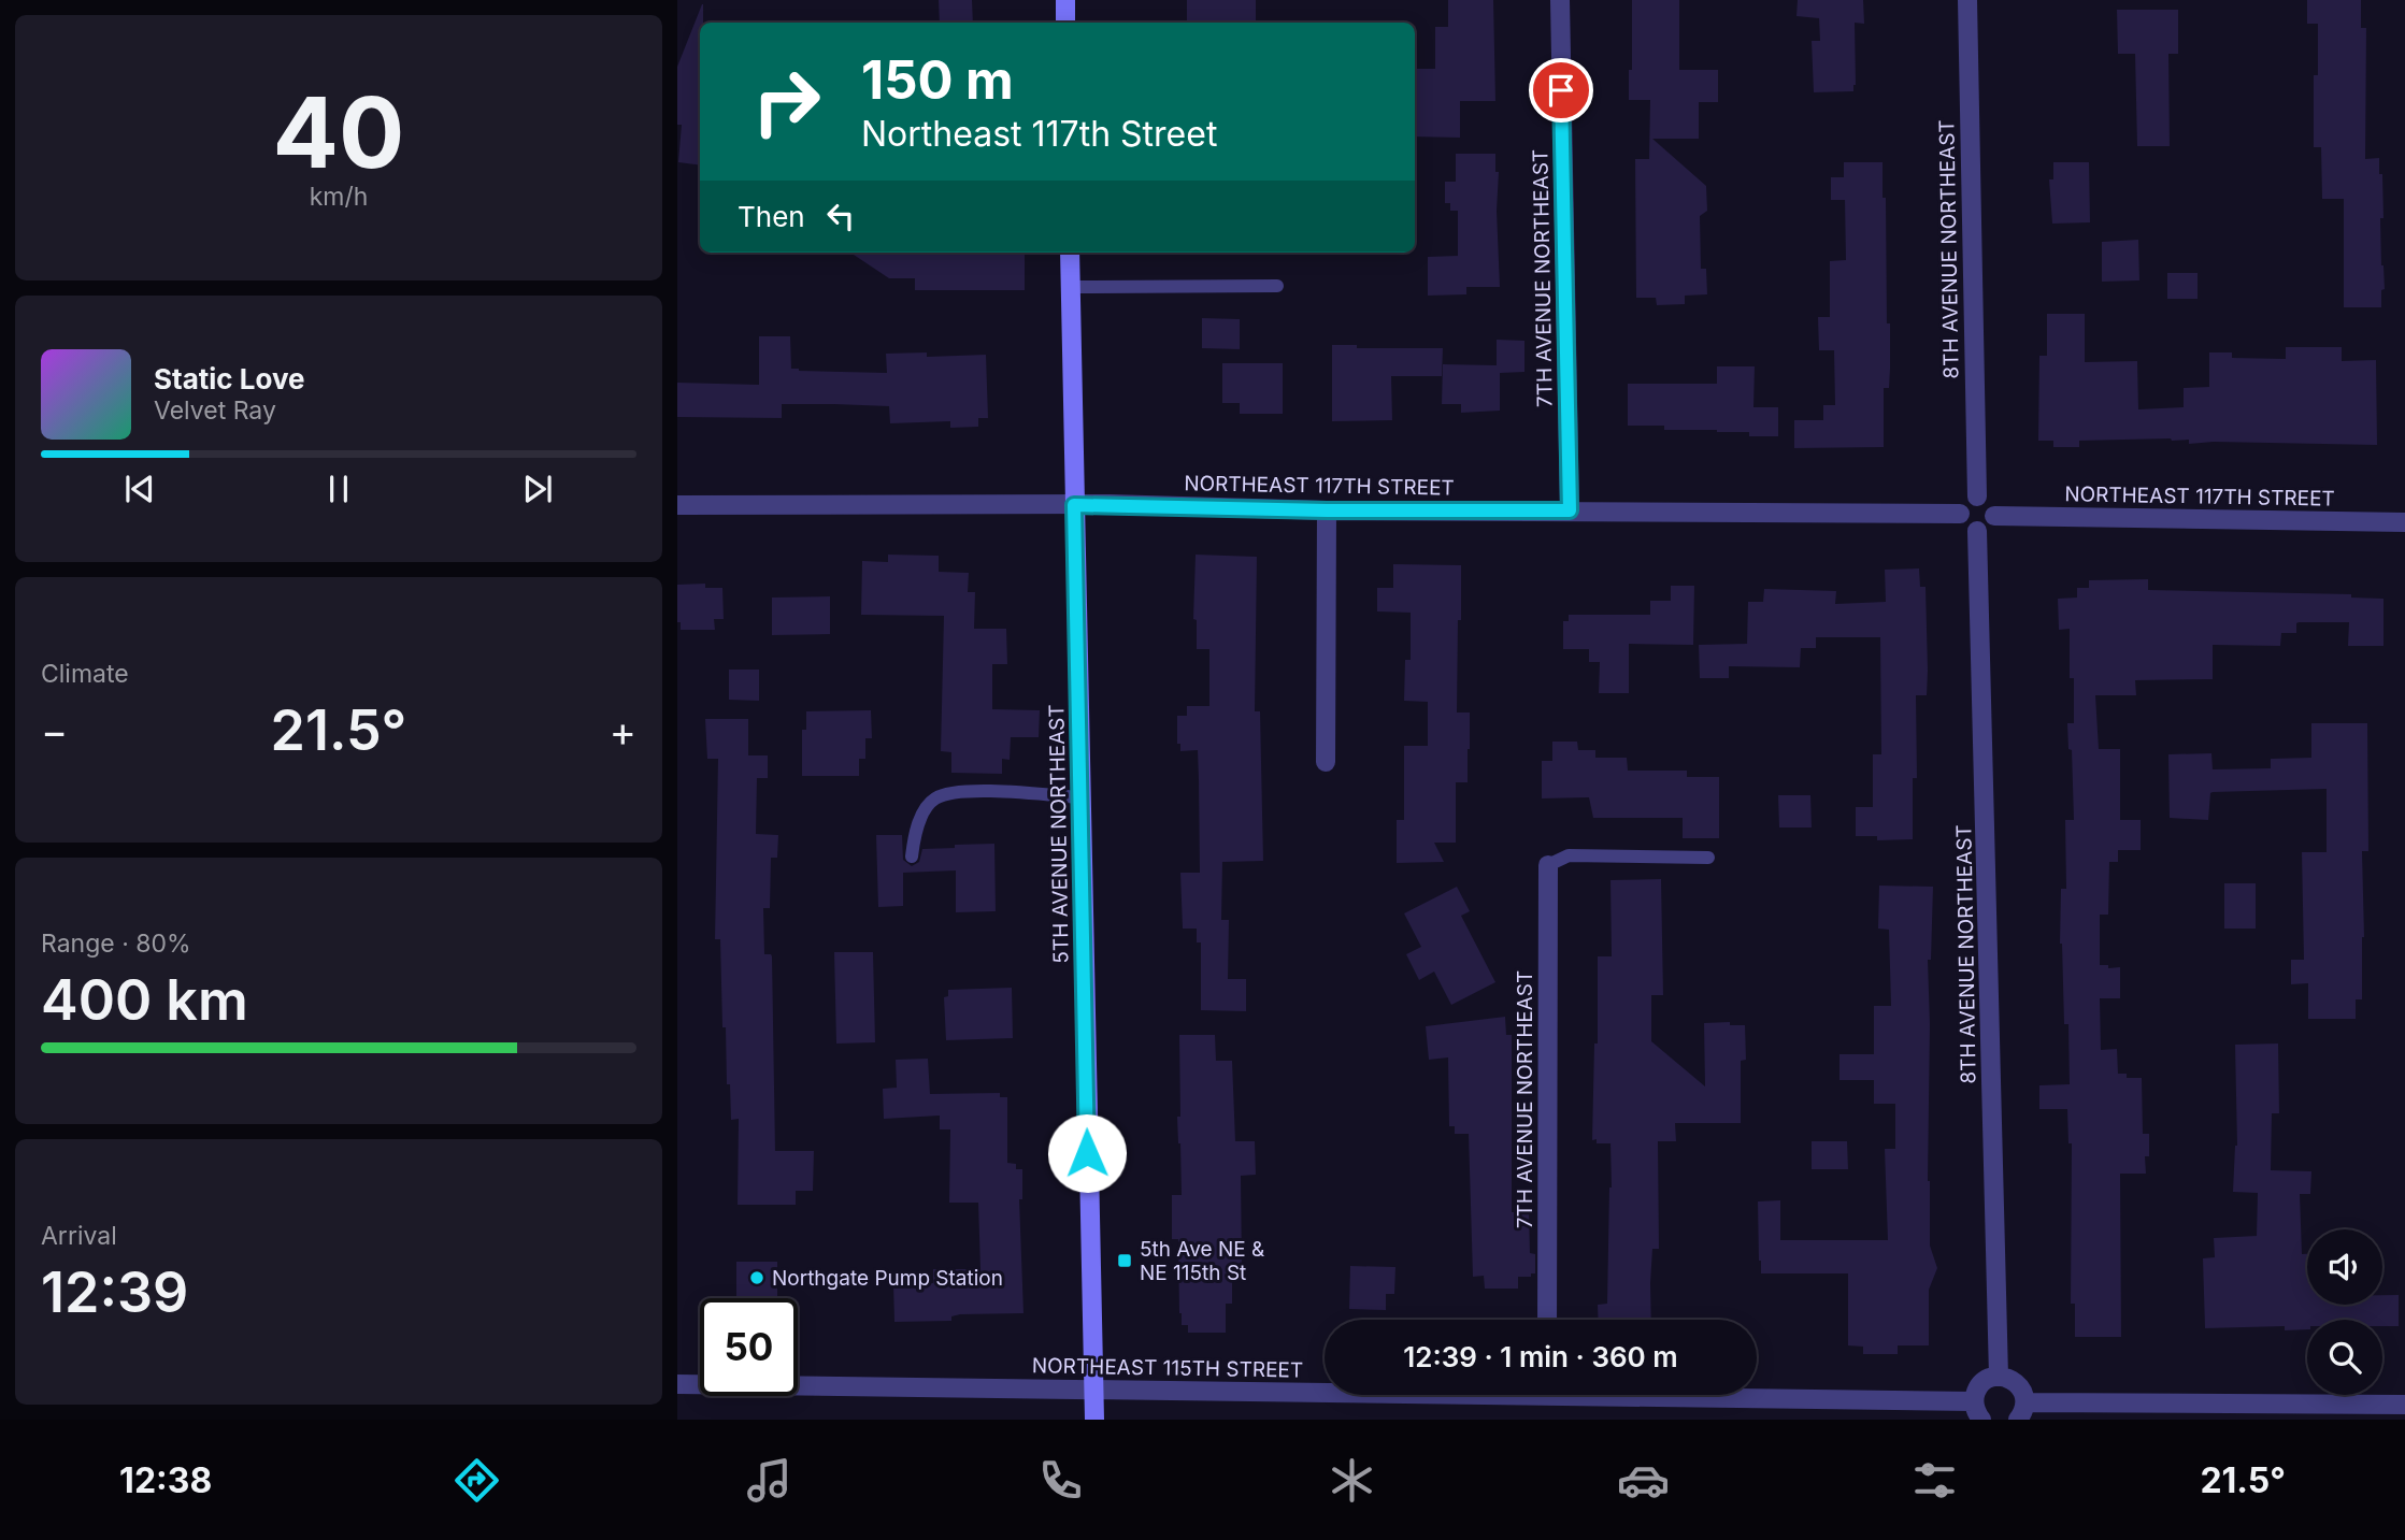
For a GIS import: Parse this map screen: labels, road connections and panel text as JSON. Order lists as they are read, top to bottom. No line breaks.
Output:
{"streets":{"main road":["5TH AVENUE NORTHEAST"],"street":["8TH AVENUE NORTHEAST","7TH AVENUE NORTHEAST","NORTHEAST 117TH STREET","NORTHEAST 115TH STREET"]},"crossings":[["8TH AVENUE NORTHEAST","NORTHEAST 117TH STREET"],["7TH AVENUE NORTHEAST","NORTHEAST 117TH STREET"],["NORTHEAST 117TH STREET","5TH AVENUE NORTHEAST"],["5TH AVENUE NORTHEAST","NORTHEAST 115TH STREET"]],"places":{"transit":["5th Ave NE & NE 115th St"],"other":["Northgate Pump Station"]},"page":{"tile":[["40","km/h"],"Climate",["Range · 80%","400 km"],["Arrival","12:39"]],"turn":["150 m","Northeast 117th Street"],"then":"Then","song":["Static Love","Velvet Ray"],"heat":["−","21.5°","+"],"limit":"50","trip":"12:39 · 1 min · 360 m","tabs":["12:38","21.5°"]}}
